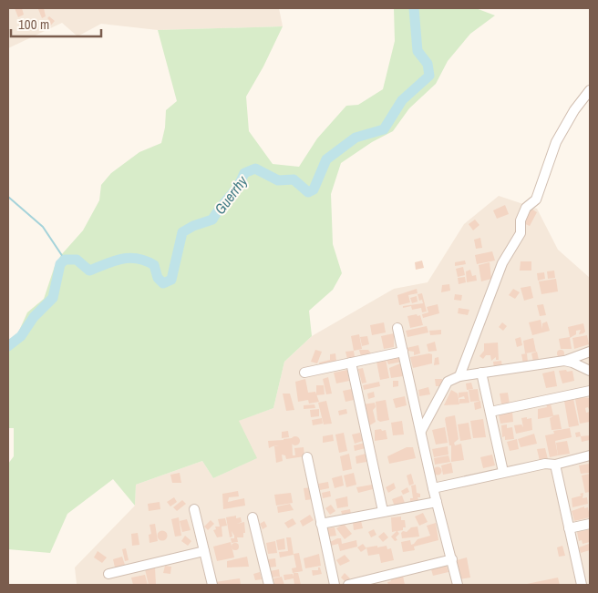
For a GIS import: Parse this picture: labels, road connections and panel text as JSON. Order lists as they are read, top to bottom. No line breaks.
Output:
{"water":["Guerrhy"],"scale_bar":"100 m"}
